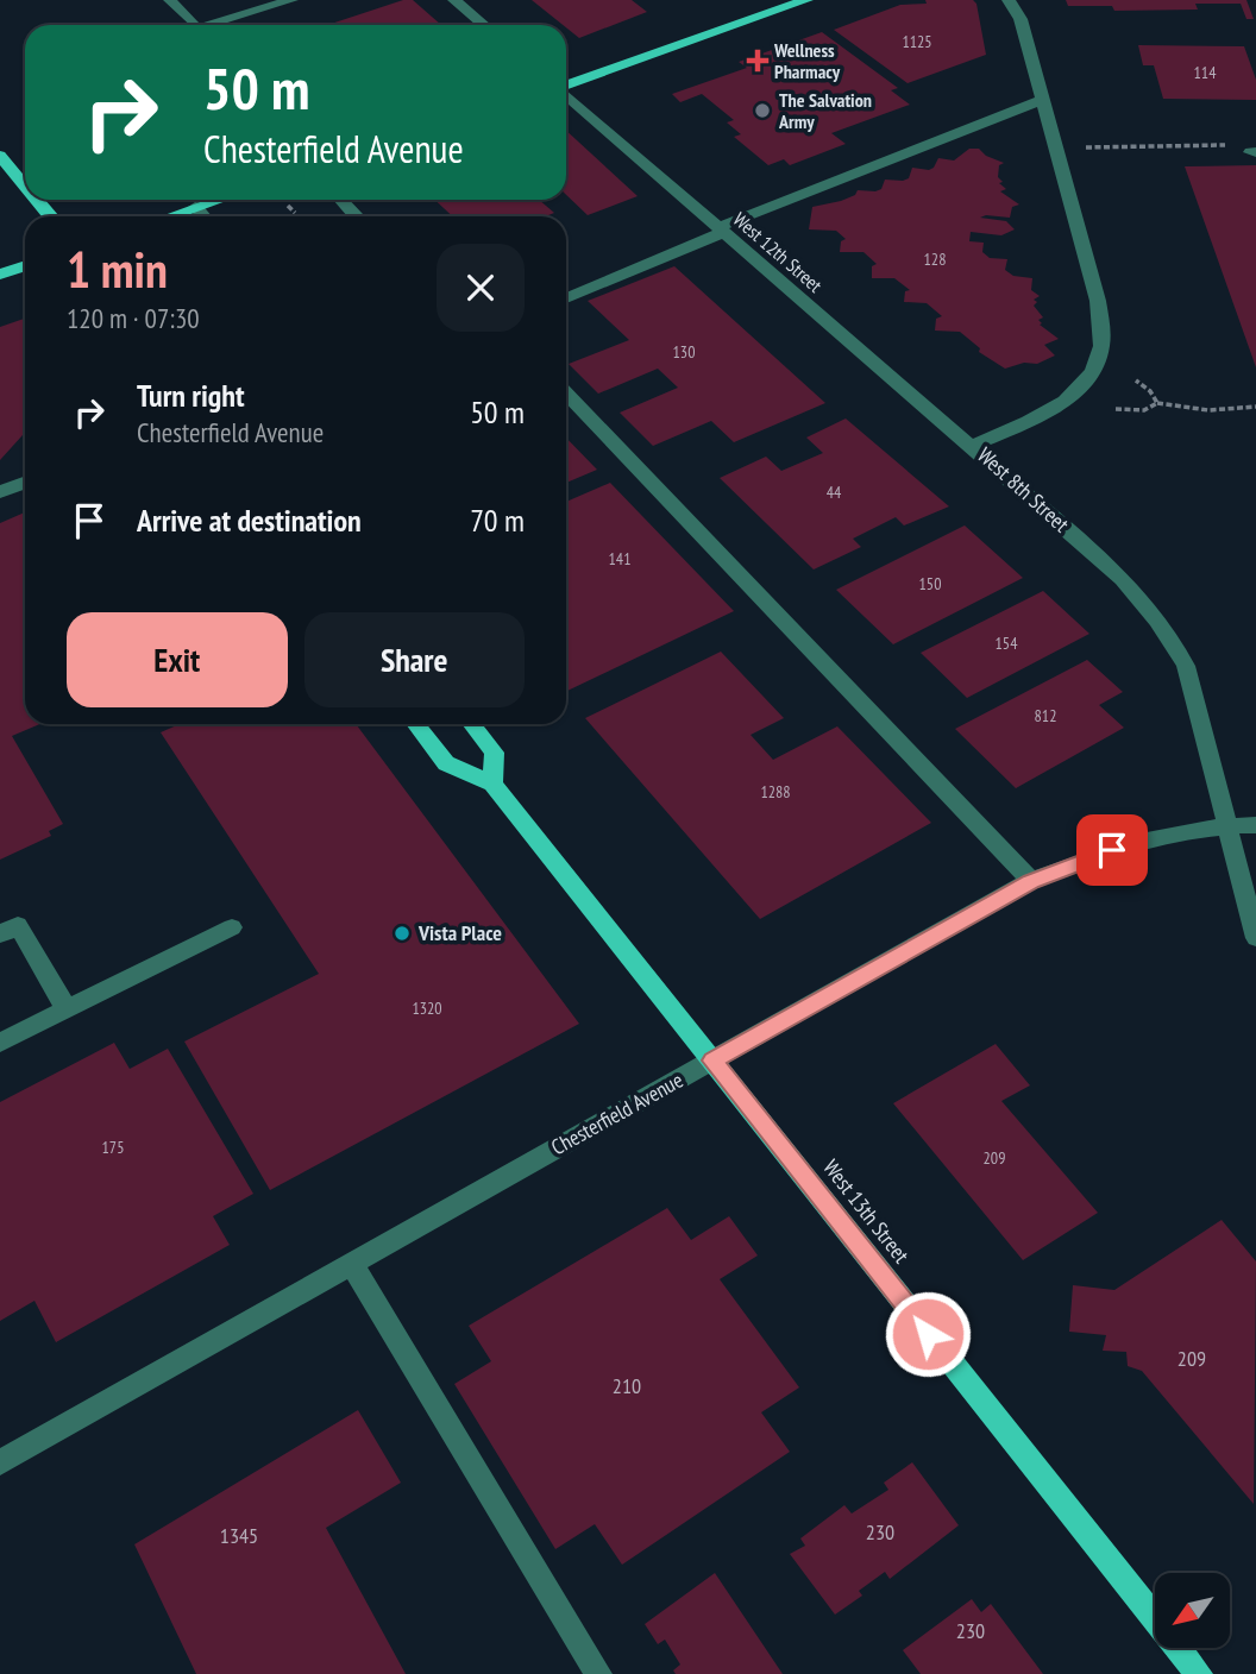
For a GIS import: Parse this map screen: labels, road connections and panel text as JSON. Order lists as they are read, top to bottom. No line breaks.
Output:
{"streets":{"main road":["West 13th Street"],"street":["West 12th Street","West 8th Street","Chesterfield Avenue"]},"crossings":[["West 12th Street","West 8th Street"],["West 8th Street","Chesterfield Avenue"],["Chesterfield Avenue","West 13th Street"]],"places":{"health":["Wellness Pharmacy"],"other":["The Salvation Army","Vista Place"]},"house_numbers":["1125","114","128","130","44","141","150","154","812","1288","1320","175","209","209","210","230","1345","230"],"north":"bottom left","page":{"turn":["50 m","Chesterfield Avenue"],"heading":["1 min","120 m · 07:30"],"list":[{"name":"Turn right","note":"Chesterfield Avenue","value":"50 m"},{"name":"Arrive at destination","value":"70 m"}],"buttons":["Exit","Share"]}}
